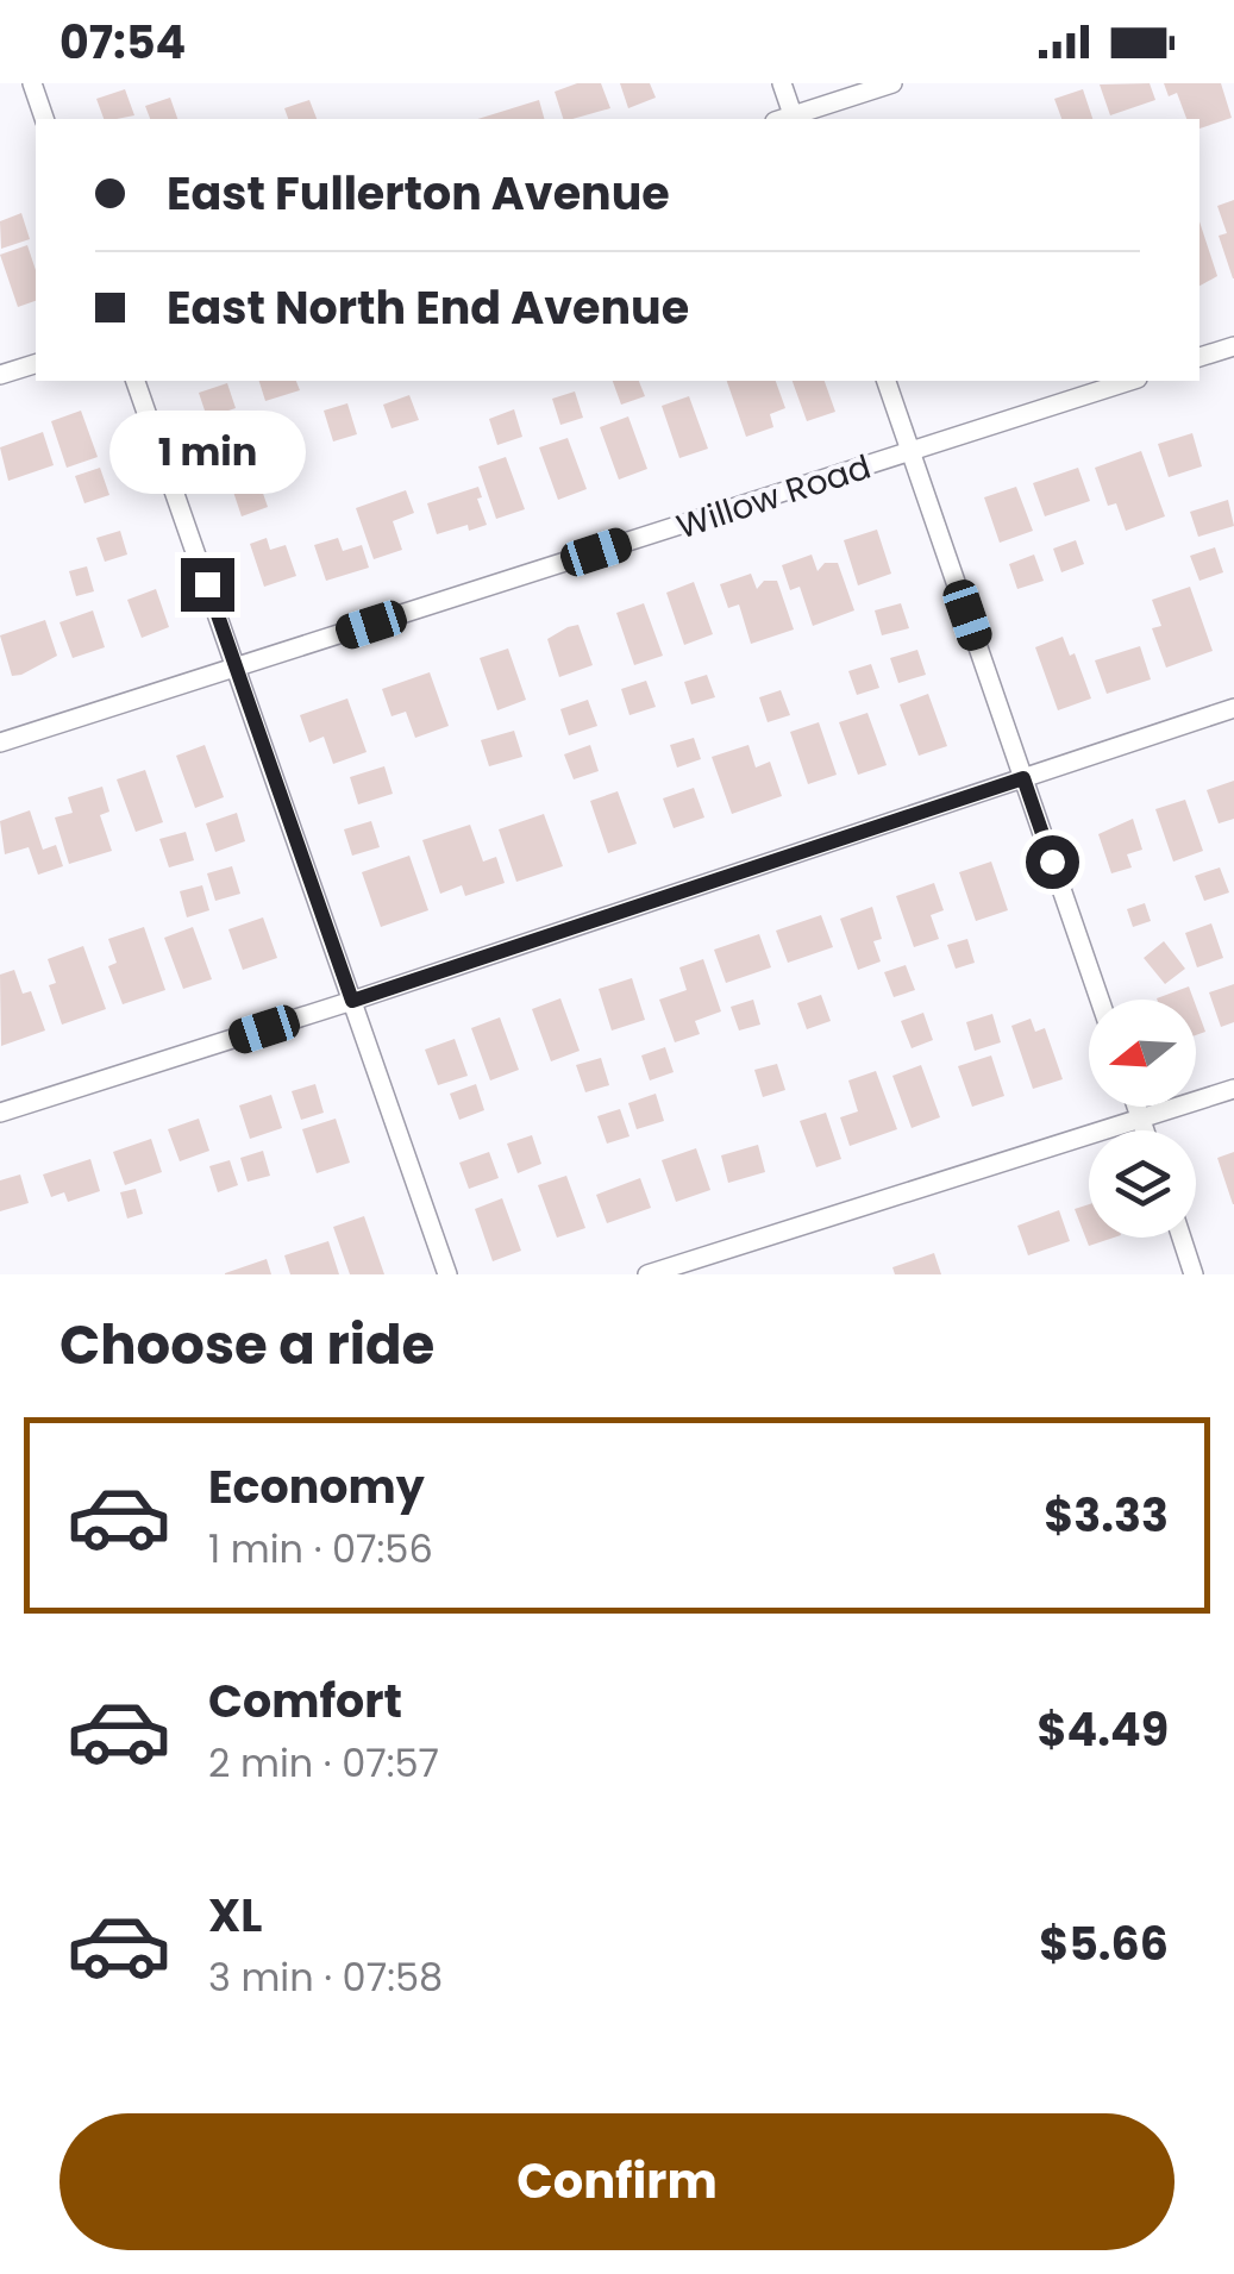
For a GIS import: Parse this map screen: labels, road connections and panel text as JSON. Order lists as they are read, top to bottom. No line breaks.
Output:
{"streets":{"street":["Willow Road"]},"north":"left","page":{"status":"07:54","banner":["East Fullerton Avenue","East North End Avenue"],"bubble":"1 min","heading":"Choose a ride","list":[{"name":"Economy","note":"1 min · 07:56","value":"$3.33"},{"name":"Comfort","note":"2 min · 07:57","value":"$4.49"},{"name":"XL","note":"3 min · 07:58","value":"$5.66"}],"buttons":"Confirm"}}
